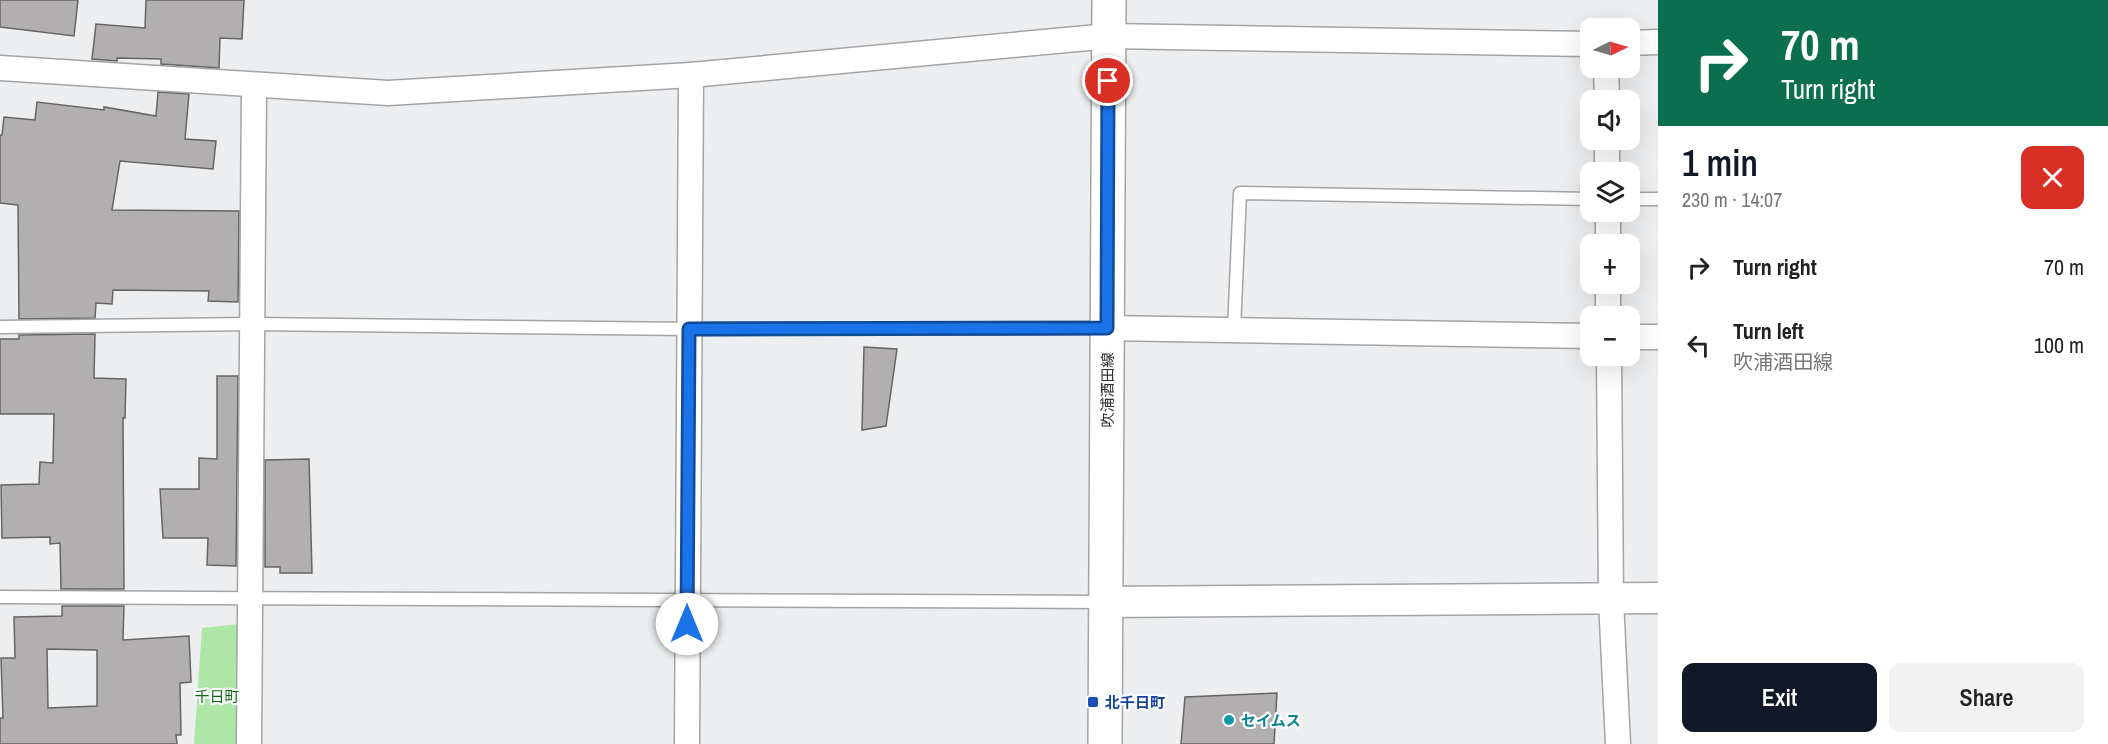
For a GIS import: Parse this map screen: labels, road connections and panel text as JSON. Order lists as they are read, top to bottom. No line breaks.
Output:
{"streets":{"main road":["吹浦酒田線"]},"parks":["千日町"],"places":{"transit":["北千日町"],"other":["セイムス"]},"north":"right","page":{"turn":["70 m","Turn right"],"map_buttons":["+","−"],"heading":["1 min","230 m · 14:07"],"list":[{"name":"Turn right","value":"70 m"},{"name":"Turn left","note":"吹浦酒田線","value":"100 m"}],"buttons":["Exit","Share"]}}
